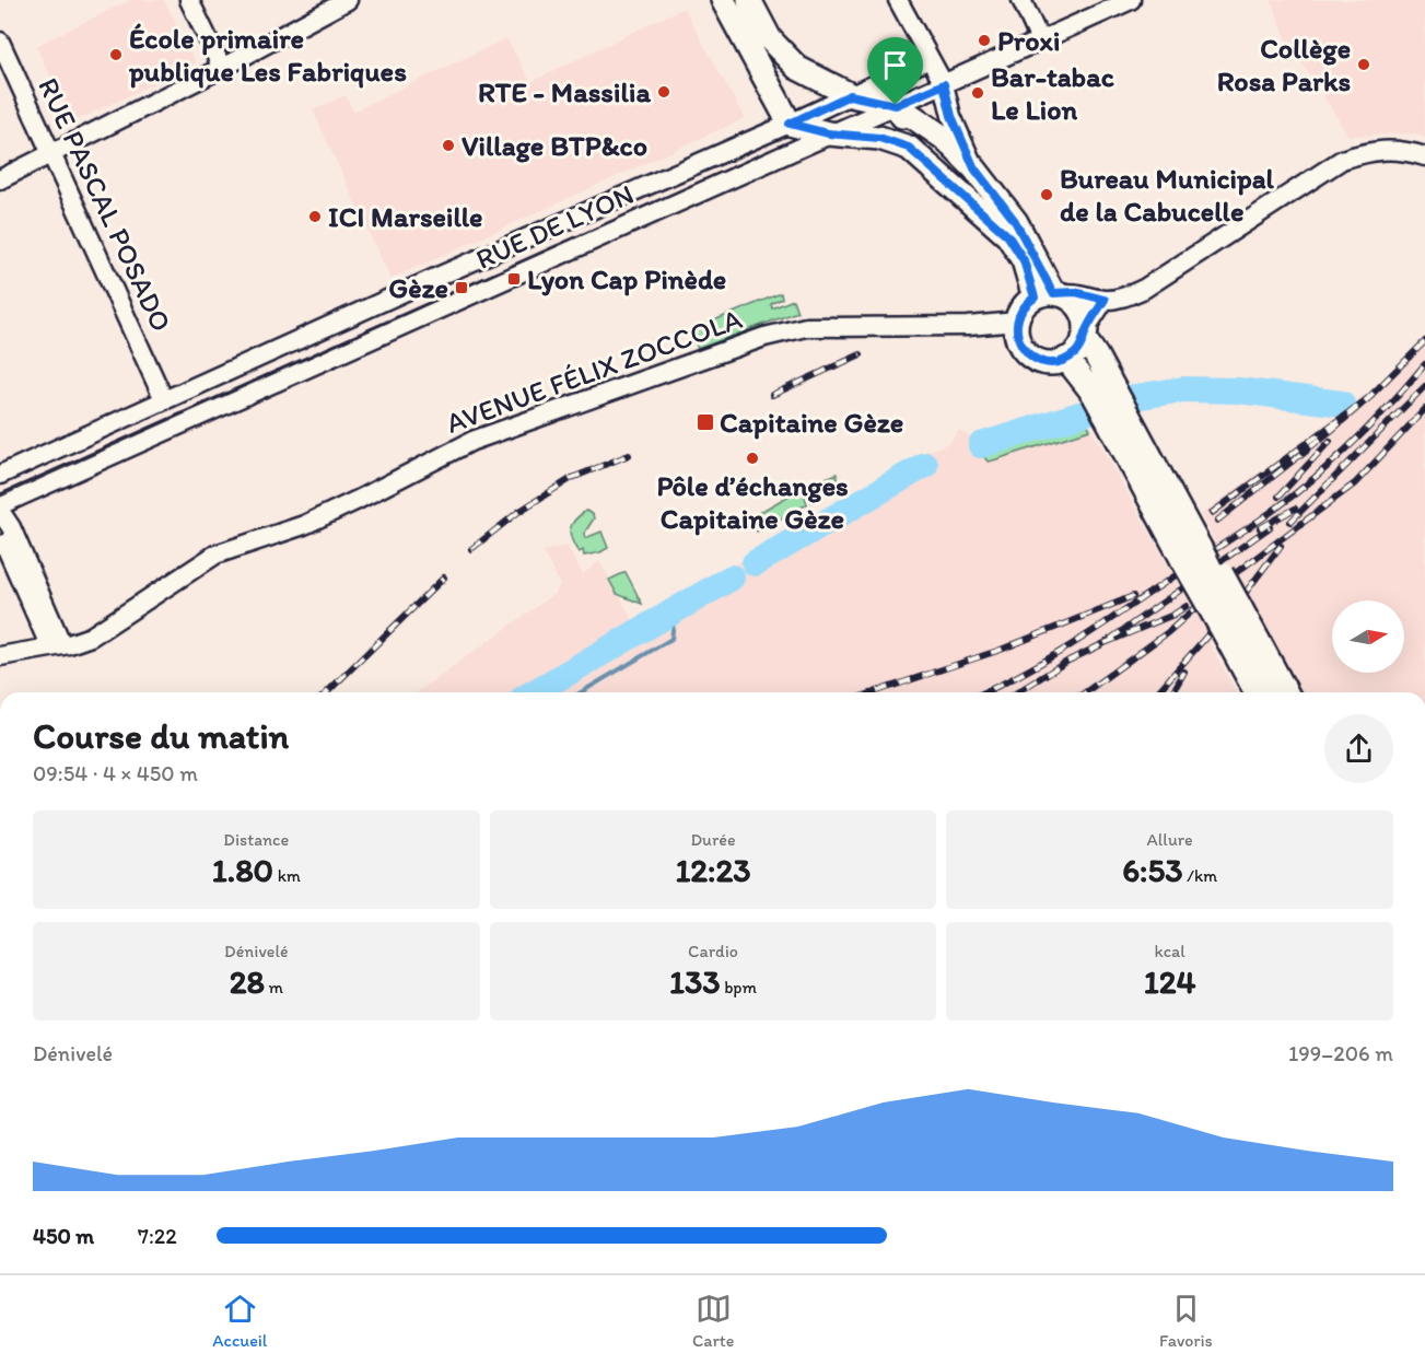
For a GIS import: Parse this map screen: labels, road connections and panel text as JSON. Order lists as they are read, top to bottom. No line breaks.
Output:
{"streets":{"street":["RUE PASCAL POSADO","RUE DE LYON","AVENUE FÉLIX ZOCCOLA"]},"places":{"other":["Proxi","École primaire publique Les Fabriques","Collège Rosa Parks","RTE - Massilia","Bar-tabac Le Lion","Village BTP&co","Bureau Municipal de la Cabucelle","ICI Marseille","Pôle d’échanges Capitaine Gèze"],"transit":["Lyon Cap Pinède","Gèze","Capitaine Gèze"]},"north":"right","page":{"heading":["Course du matin","09:54 · 4 × 450 m"],"stats":[["Distance","1.80 km"],["Durée","12:23"],["Allure","6:53 /km"],["Dénivelé","28 m"],["Cardio","133 bpm"],["kcal","124"]],"chart":["Dénivelé","199–206 m"],"list":[{"name":"450 m","note":"7:22"}],"tabs":["Accueil","Carte","Favoris"]}}
